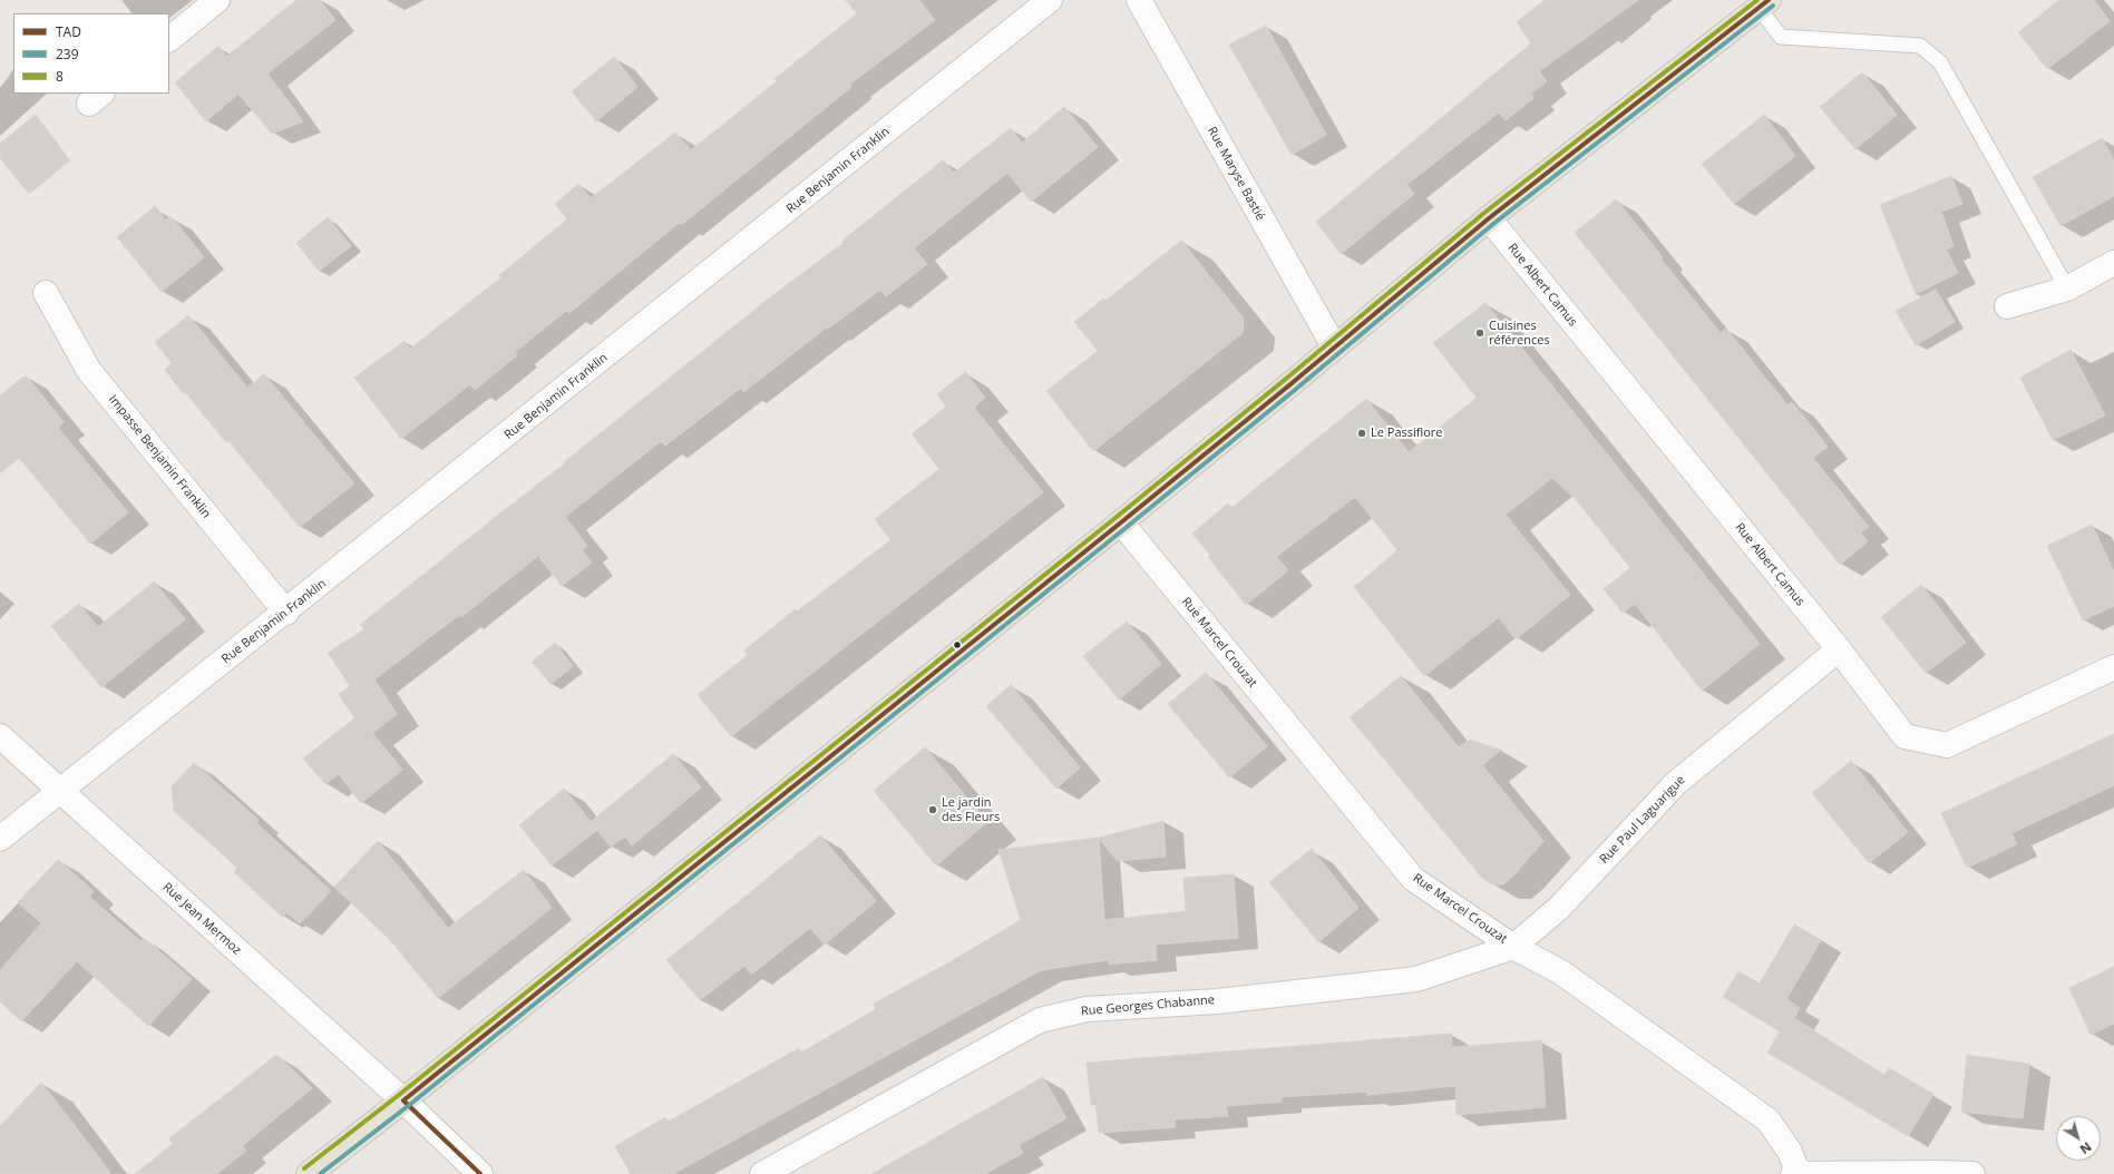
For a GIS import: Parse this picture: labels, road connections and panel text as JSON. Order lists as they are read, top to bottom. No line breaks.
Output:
{"streets":{"street":["Rue Benjamin Franklin","Rue Maryse Bastié","Rue Albert Camus","Impasse Benjamin Franklin","Rue Marcel Crouzat","Rue Paul Laguarigue","Rue Jean Mermoz","Rue Georges Chabanne"]},"crossings":[["Rue Benjamin Franklin","Impasse Benjamin Franklin"],["Rue Benjamin Franklin","Rue Jean Mermoz"],["Rue Albert Camus","Rue Paul Laguarigue"],["Rue Marcel Crouzat","Rue Paul Laguarigue"],["Rue Marcel Crouzat","Rue Georges Chabanne"],["Rue Paul Laguarigue","Rue Georges Chabanne"]],"places":["Cuisines références","Le Passiflore","Le jardin des Fleurs"],"lines":["transit line TAD","transit line 8","transit line 239"],"legend":["TAD","239","8"],"north":"bottom right"}
